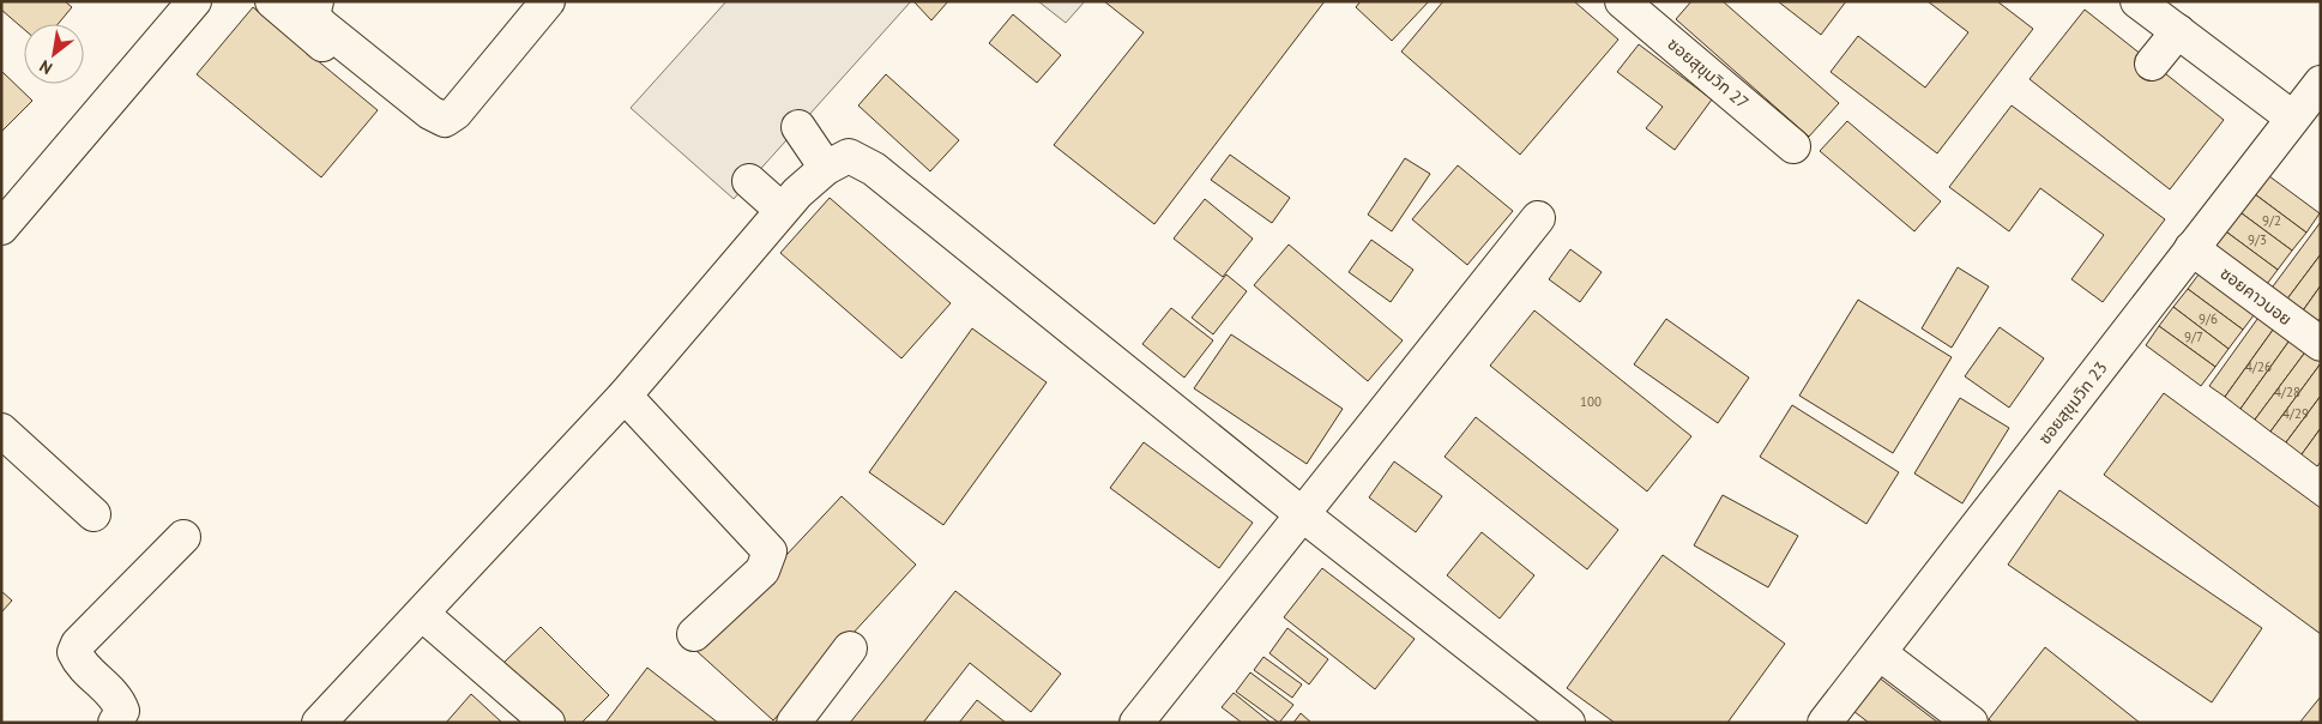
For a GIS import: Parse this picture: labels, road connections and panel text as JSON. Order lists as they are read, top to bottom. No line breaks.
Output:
{"streets":{"street":["ซอยสุขุมวิท 27","ซอยคาวบอย","ซอยสุขุมวิท 23"]},"crossings":[["ซอยคาวบอย","ซอยสุขุมวิท 23"]],"house_numbers":["9/2","9/3","9/6","9/7","4/26","4/28","100","4/29"],"north":"bottom left"}
